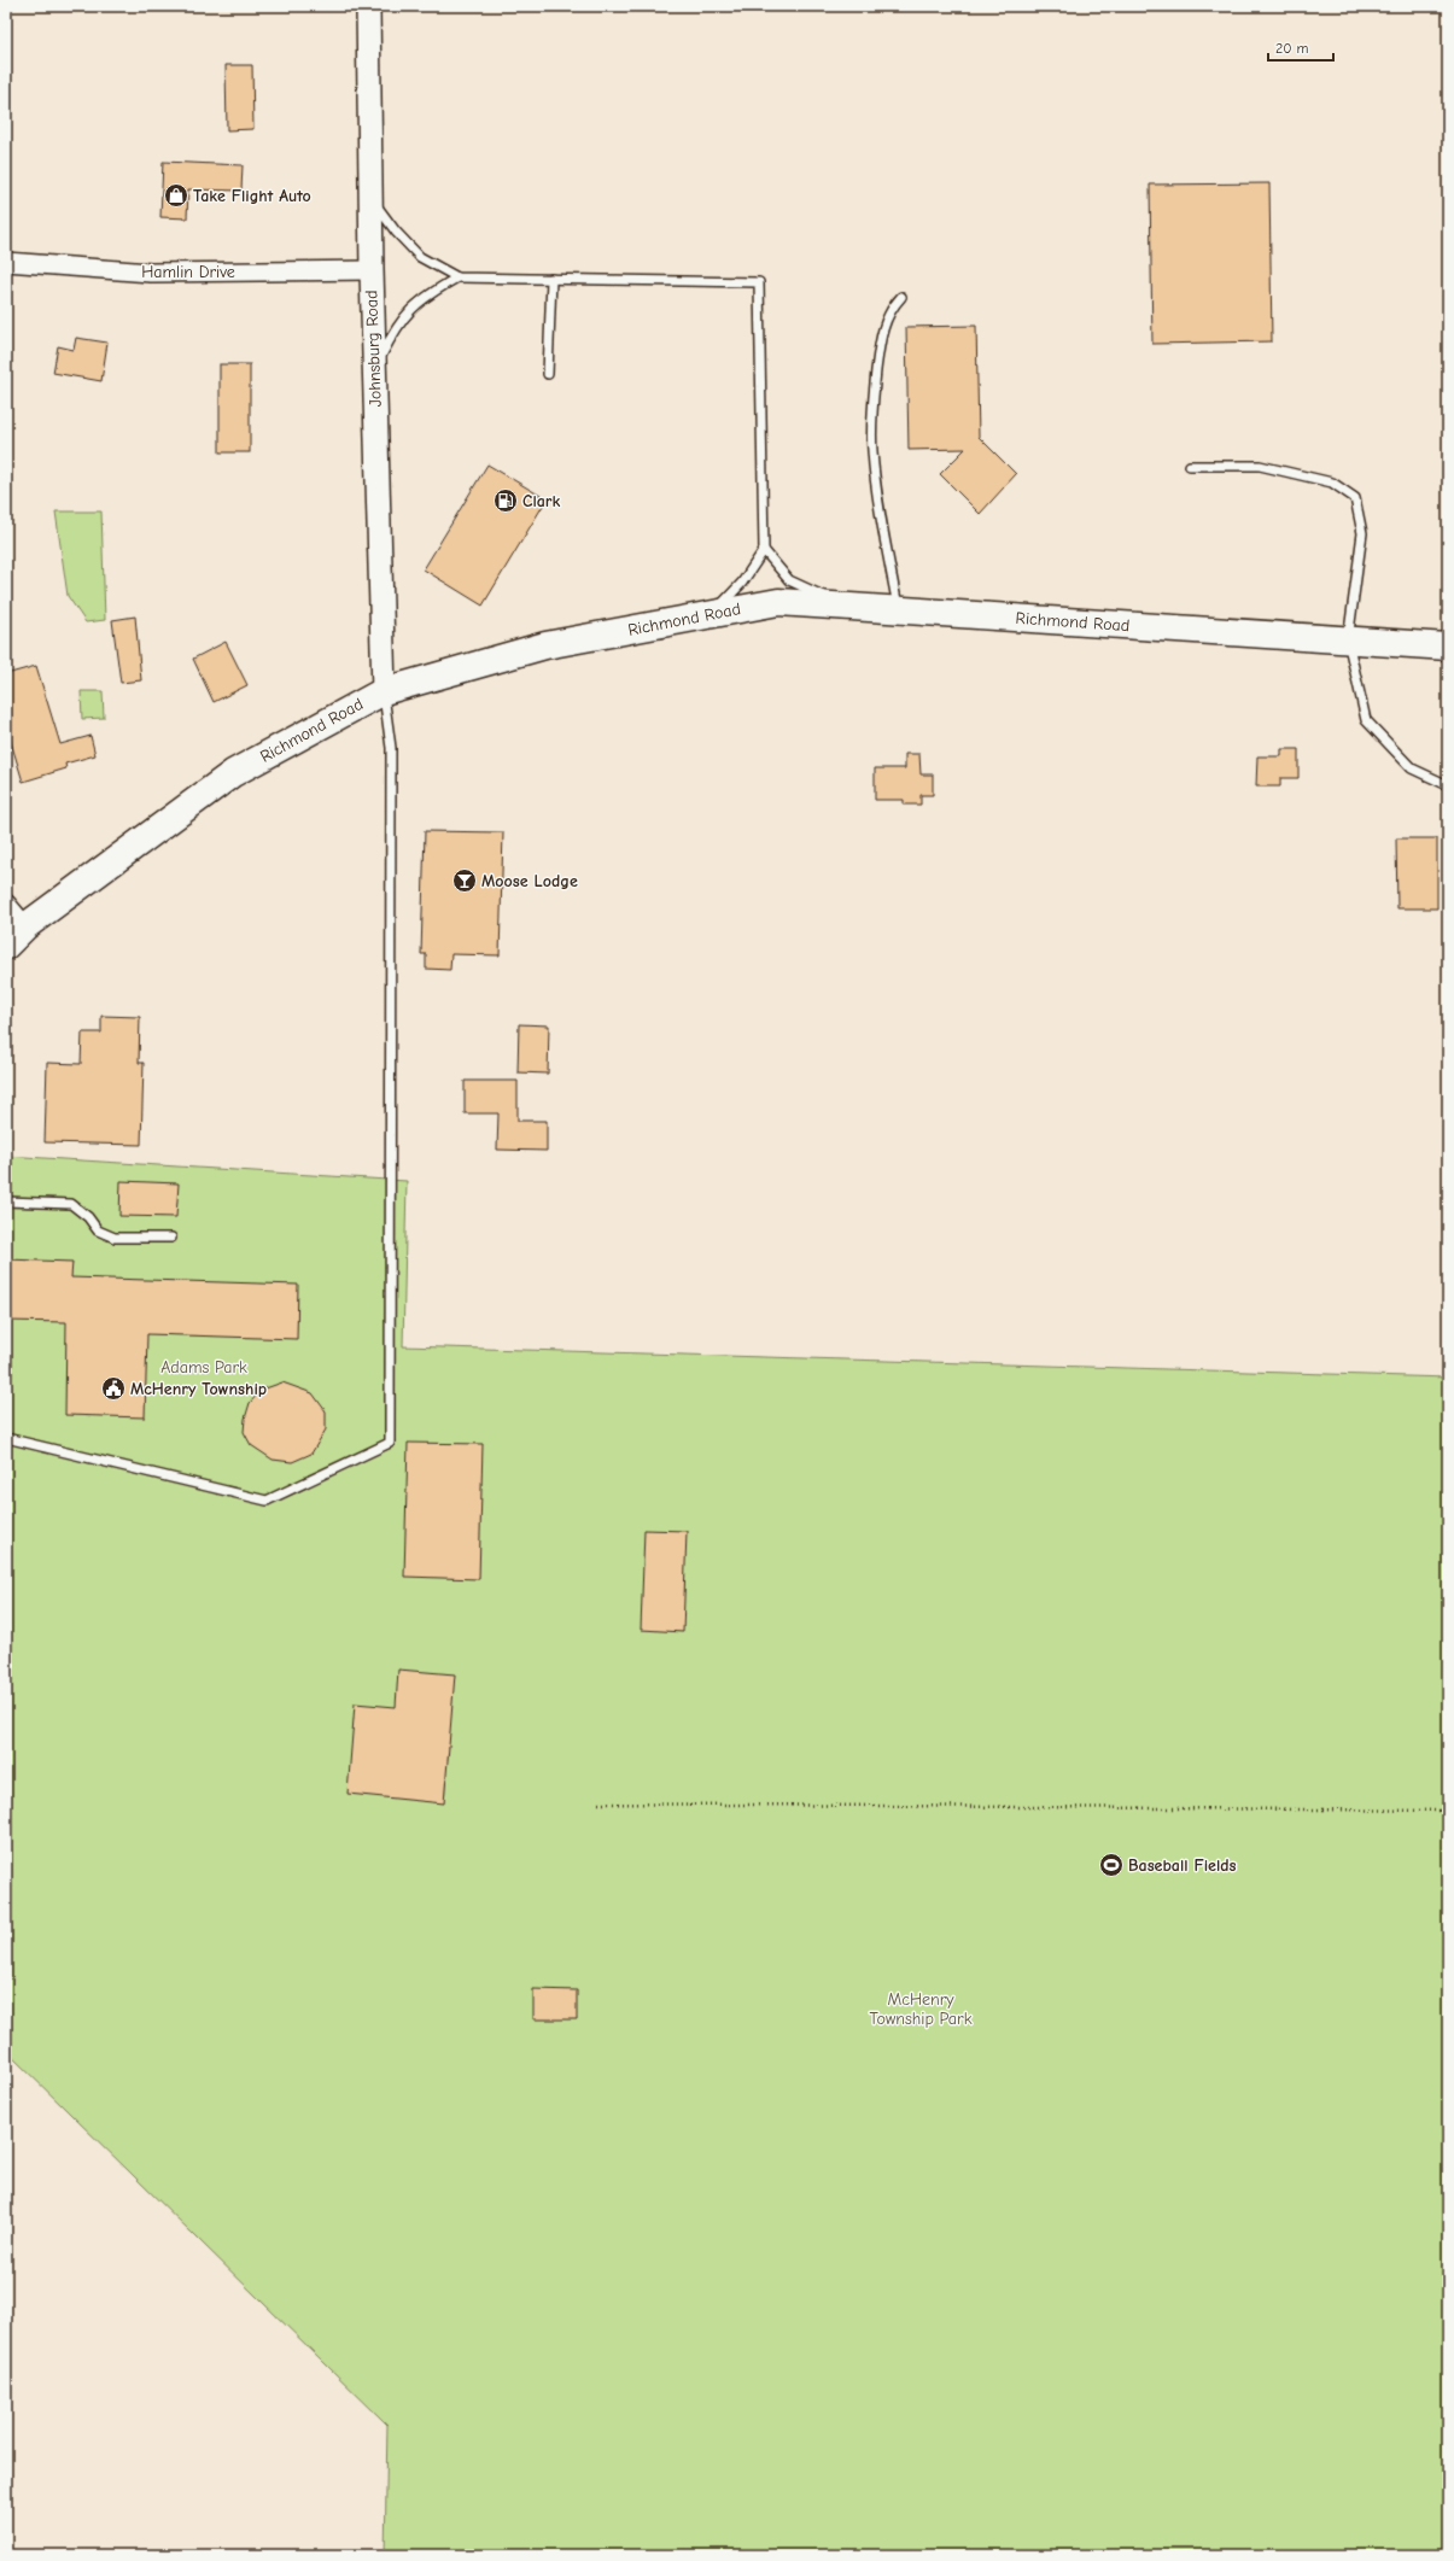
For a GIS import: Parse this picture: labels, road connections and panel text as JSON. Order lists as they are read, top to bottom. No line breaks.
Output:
{"streets":{"main road":["Richmond Road"],"street":["Hamlin Drive","Johnsburg Road"]},"crossings":[["Hamlin Drive","Johnsburg Road"],["Johnsburg Road","Richmond Road"]],"parks":["Adams Park","McHenry Township Park"],"places":{"shop":["Take Flight Auto"],"fuel station":["Clark"],"bar":["Moose Lodge"],"public building":["McHenry Township"],"sports":["Baseball Fields"]},"scale_bar":"20 m"}
